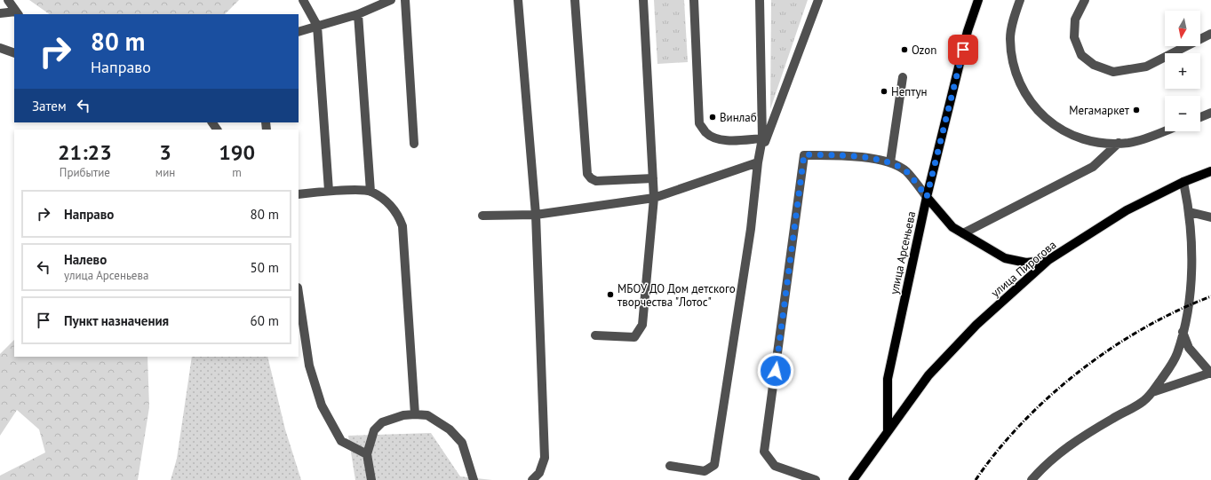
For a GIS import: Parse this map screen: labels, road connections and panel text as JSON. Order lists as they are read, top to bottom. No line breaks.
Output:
{"streets":{"main road":["улица Арсеньева","улица Пирогова"]},"crossings":[["улица Арсеньева","улица Пирогова"]],"places":["Ozon","Нептун","Мегамаркет","Винлаб","МБОУ ДО Дом детского творчества \"Лотос\""],"north":"bottom","page":{"map_buttons":["+","−"],"turn":["80 m","Направо"],"then":"Затем","eta":["21:23","Прибытие","3","мин","190","m"],"list":[{"name":"Направо","value":"80 m"},{"name":"Налево","note":"улица Арсеньева","value":"50 m"},{"name":"Пункт назначения","value":"60 m"}]}}
